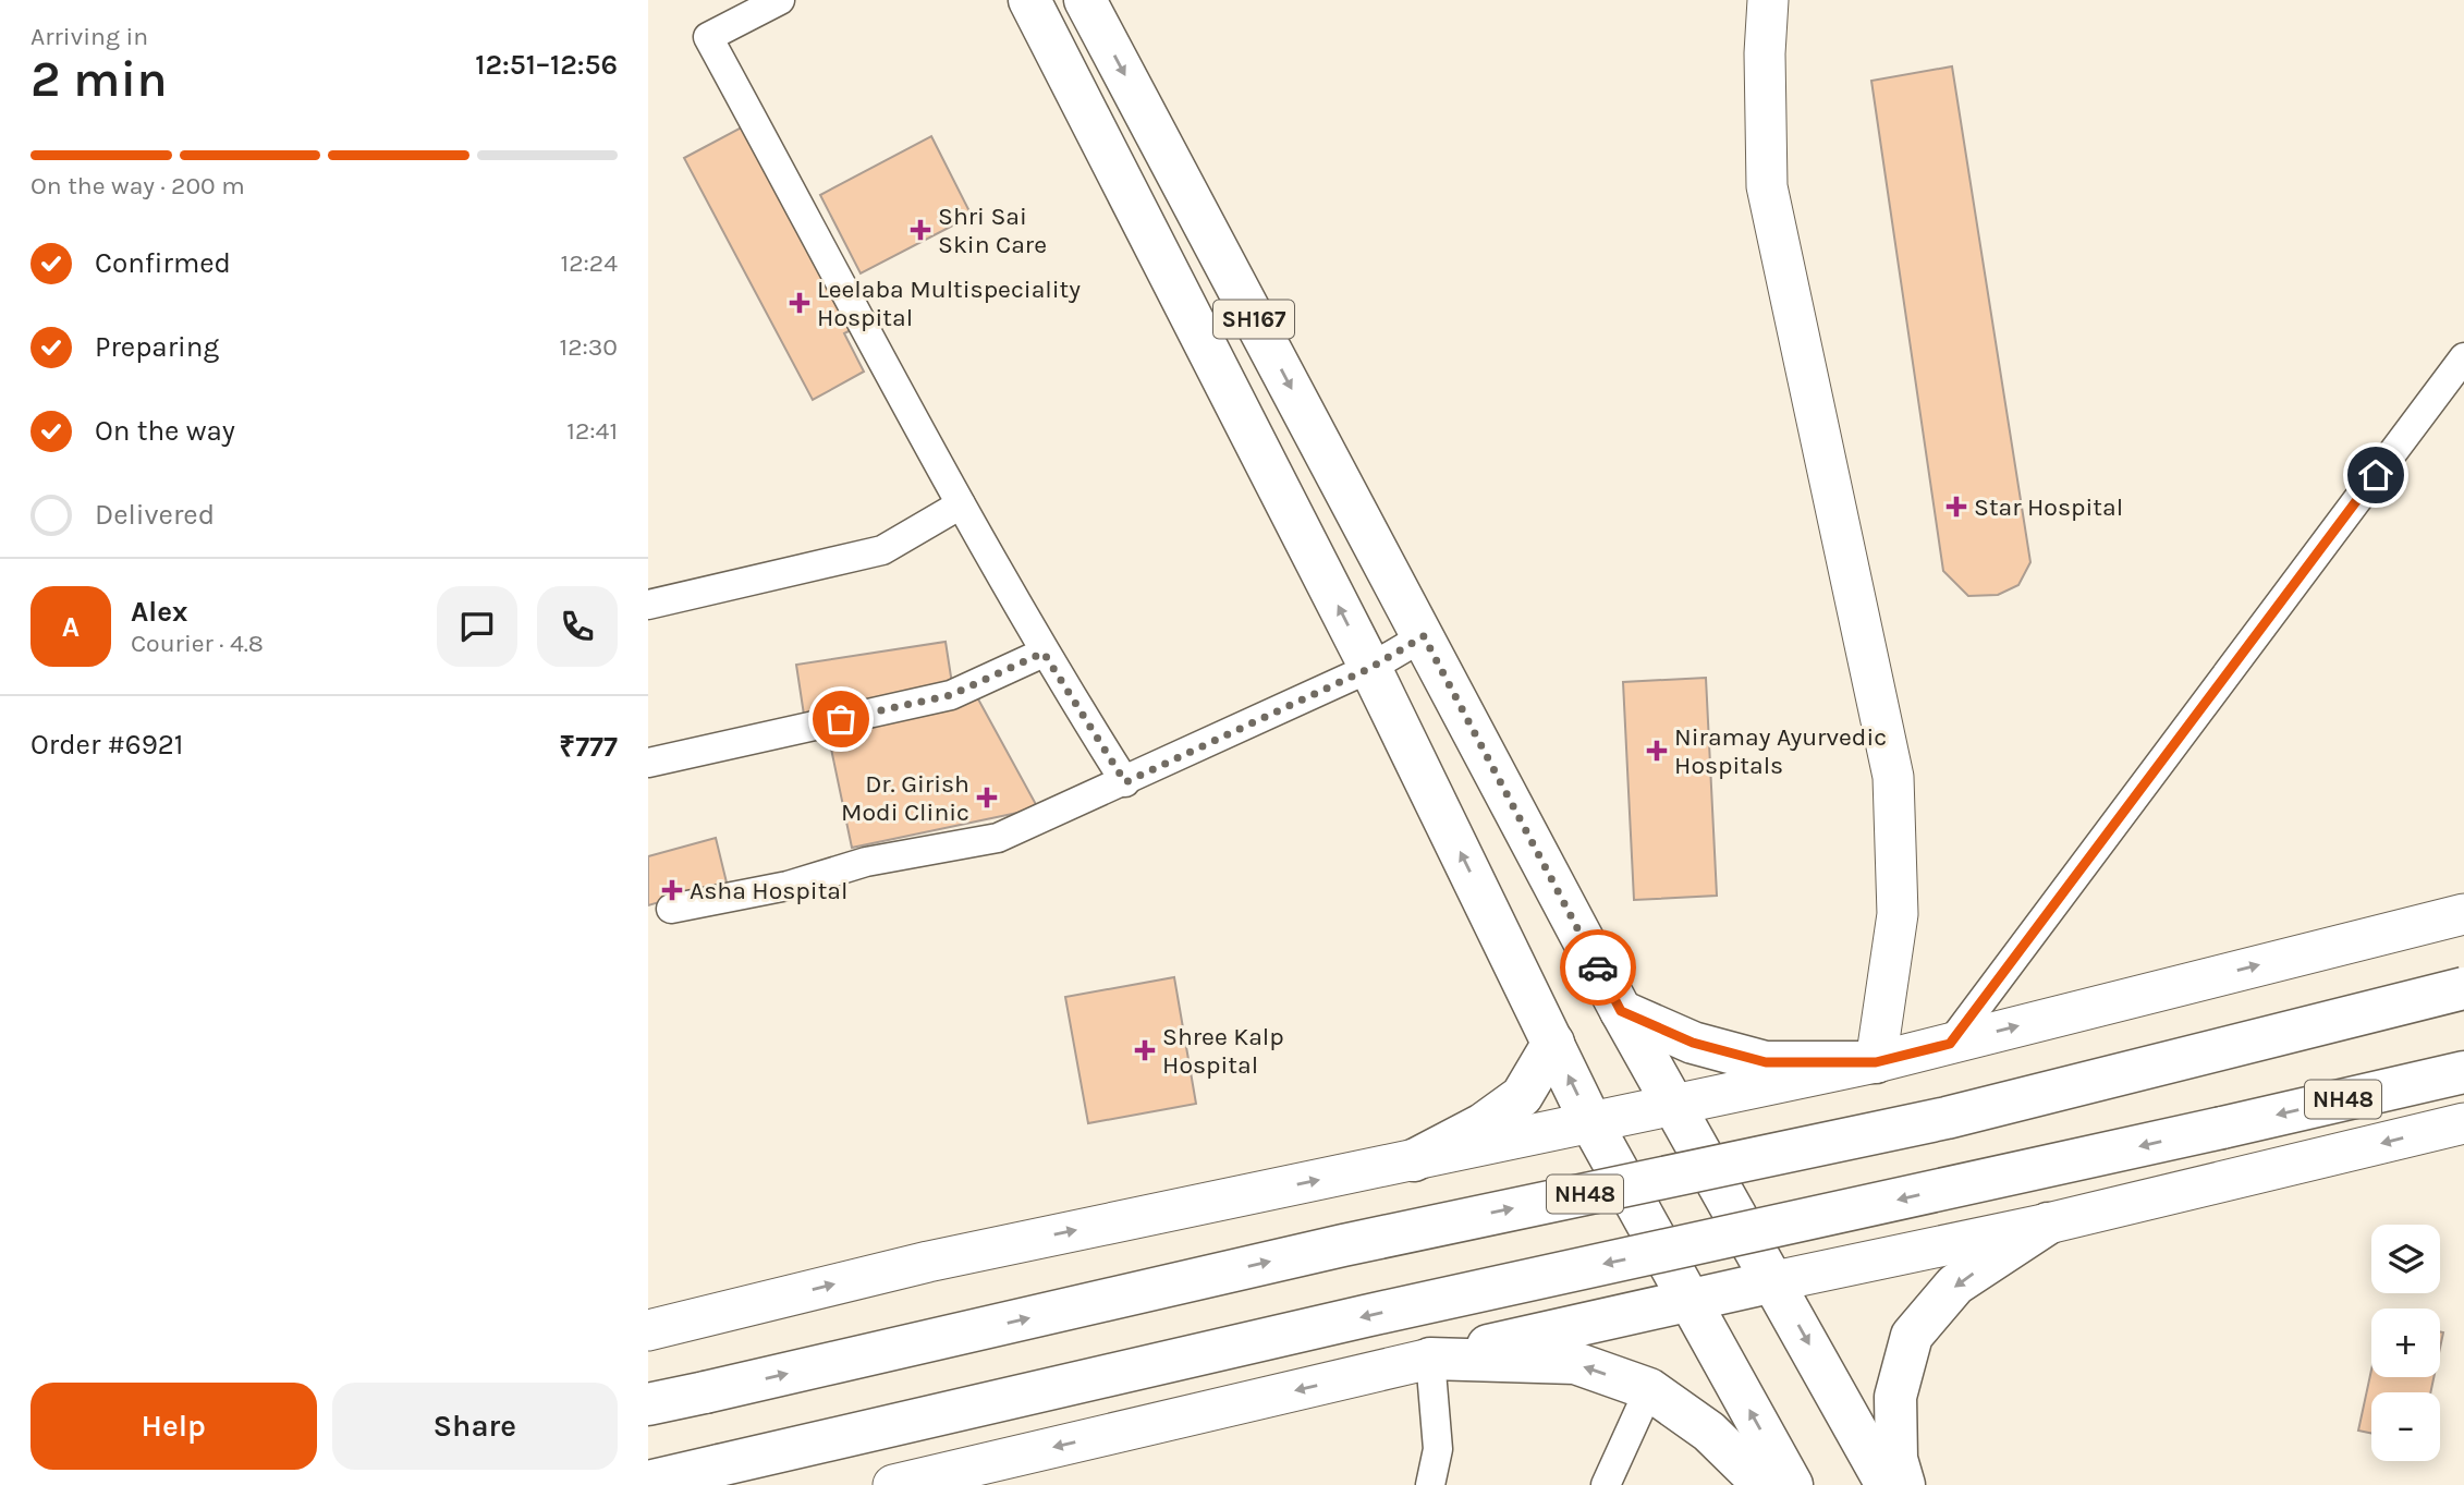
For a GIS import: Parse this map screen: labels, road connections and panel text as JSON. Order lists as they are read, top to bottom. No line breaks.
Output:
{"streets":{"main road":["SH167","NH48"]},"places":{"health":["Shri Sai Skin Care","Leelaba Multispeciality Hospital","Star Hospital","Niramay Ayurvedic Hospitals","Dr. Girish Modi Clinic","Asha Hospital","Shree Kalp Hospital"]},"page":{"heading":["2 min","Arriving in","12:51–12:56"],"panel":["Alex","Courier · 4.8","Order #6921","₹777"],"bar":"On the way · 200 m","list":[["Confirmed","12:24"],["Preparing","12:30"],["On the way","12:41"],"Delivered"],"round":"A","map_buttons":["+","−"],"buttons":["Help","Share"]}}
